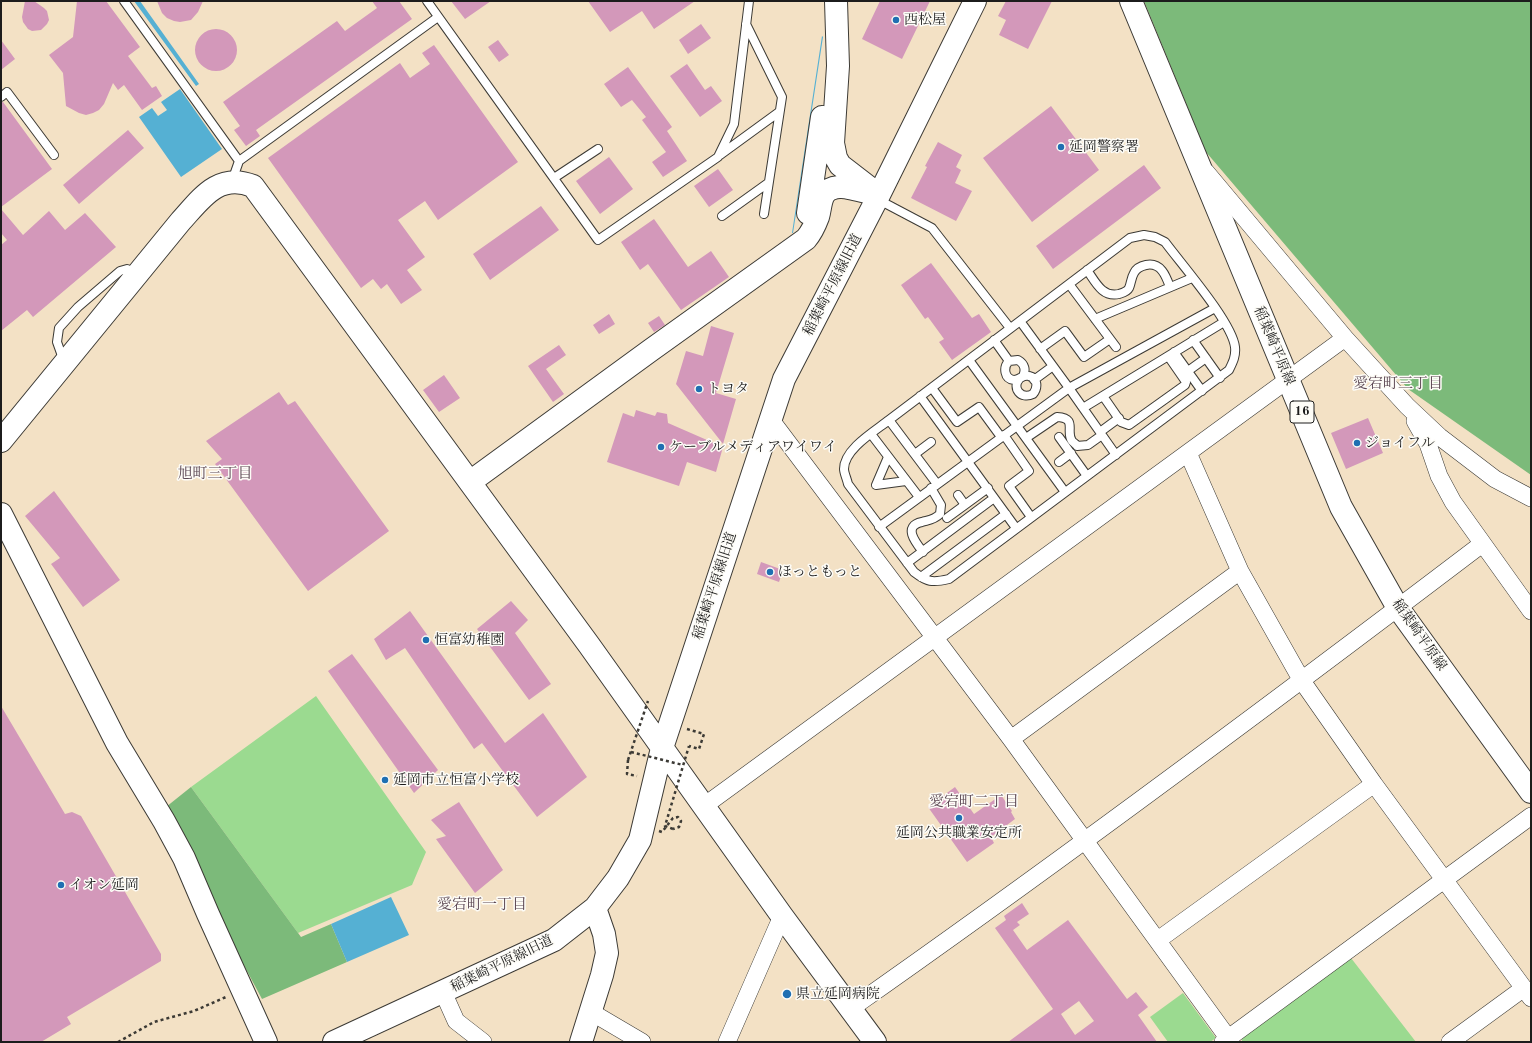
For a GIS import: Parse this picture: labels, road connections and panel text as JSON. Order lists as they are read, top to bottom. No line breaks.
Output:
{"streets":{"street":["稲葉崎平原線旧道","稲葉崎平原線","16"]},"districts":["愛宕町三丁目","旭町三丁目","愛宕町二丁目","愛宕町一丁目"],"places":["西松屋","延岡警察署","トヨタ","ジョイフル","ケーブルメディアワイワイ","ほっともっと","恒富幼稚園","延岡市立恒富小学校","延岡公共職業安定所","イオン延岡","県立延岡病院"]}
